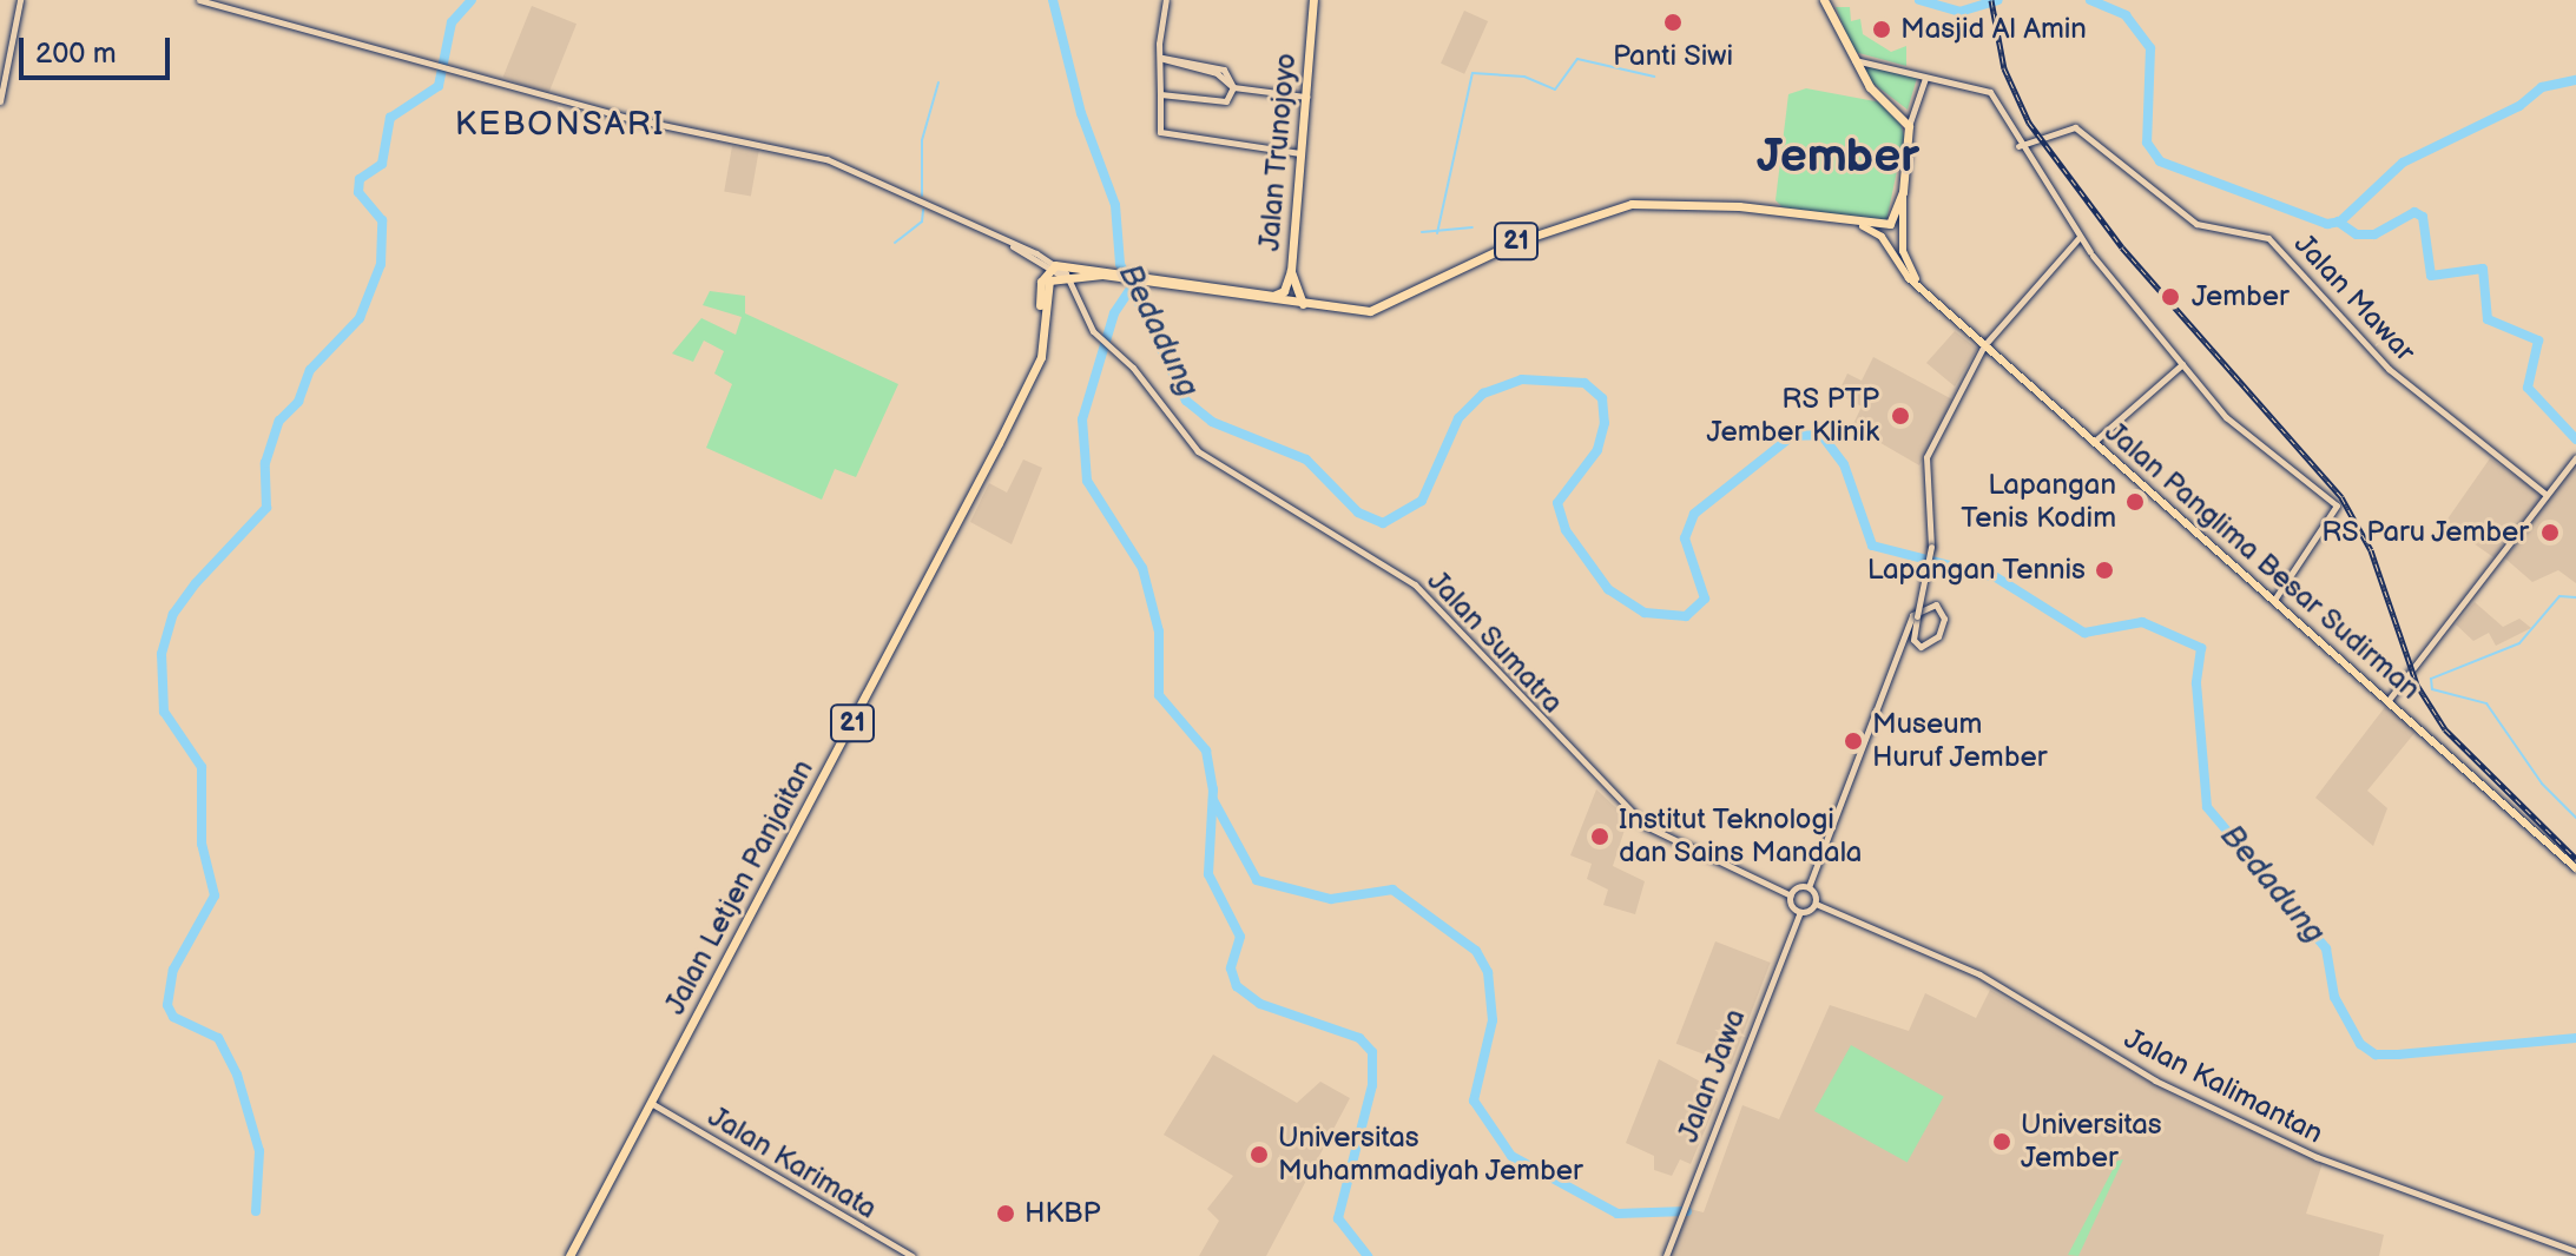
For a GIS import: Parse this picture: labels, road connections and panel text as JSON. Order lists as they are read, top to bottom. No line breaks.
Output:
{"streets":{"highway":["Jalan Trunojoyo","21","Jalan Letjen Panjaitan"],"main road":["Jalan Mawar","Jalan Panglima Besar Sudirman","Jalan Sumatra","Jalan Jawa","Jalan Kalimantan","Jalan Karimata"]},"crossings":[["Jalan Trunojoyo","21"],["21","Jalan Panglima Besar Sudirman"],["21","Jalan Sumatra"],["21","Jalan Letjen Panjaitan"],["21","Jalan Karimata"],["Jalan Letjen Panjaitan","Jalan Karimata"]],"districts":["KEBONSARI","Jember"],"water":["Bedadung"],"places":["Panti Siwi","Masjid Al Amin","Jember","RS PTP Jember Klinik","Lapangan Tenis Kodim","RS Paru Jember","Lapangan Tennis","Museum Huruf Jember","Institut Teknologi dan Sains Mandala","Universitas Jember","Universitas Muhammadiyah Jember","HKBP"],"scale_bar":"200 m"}
